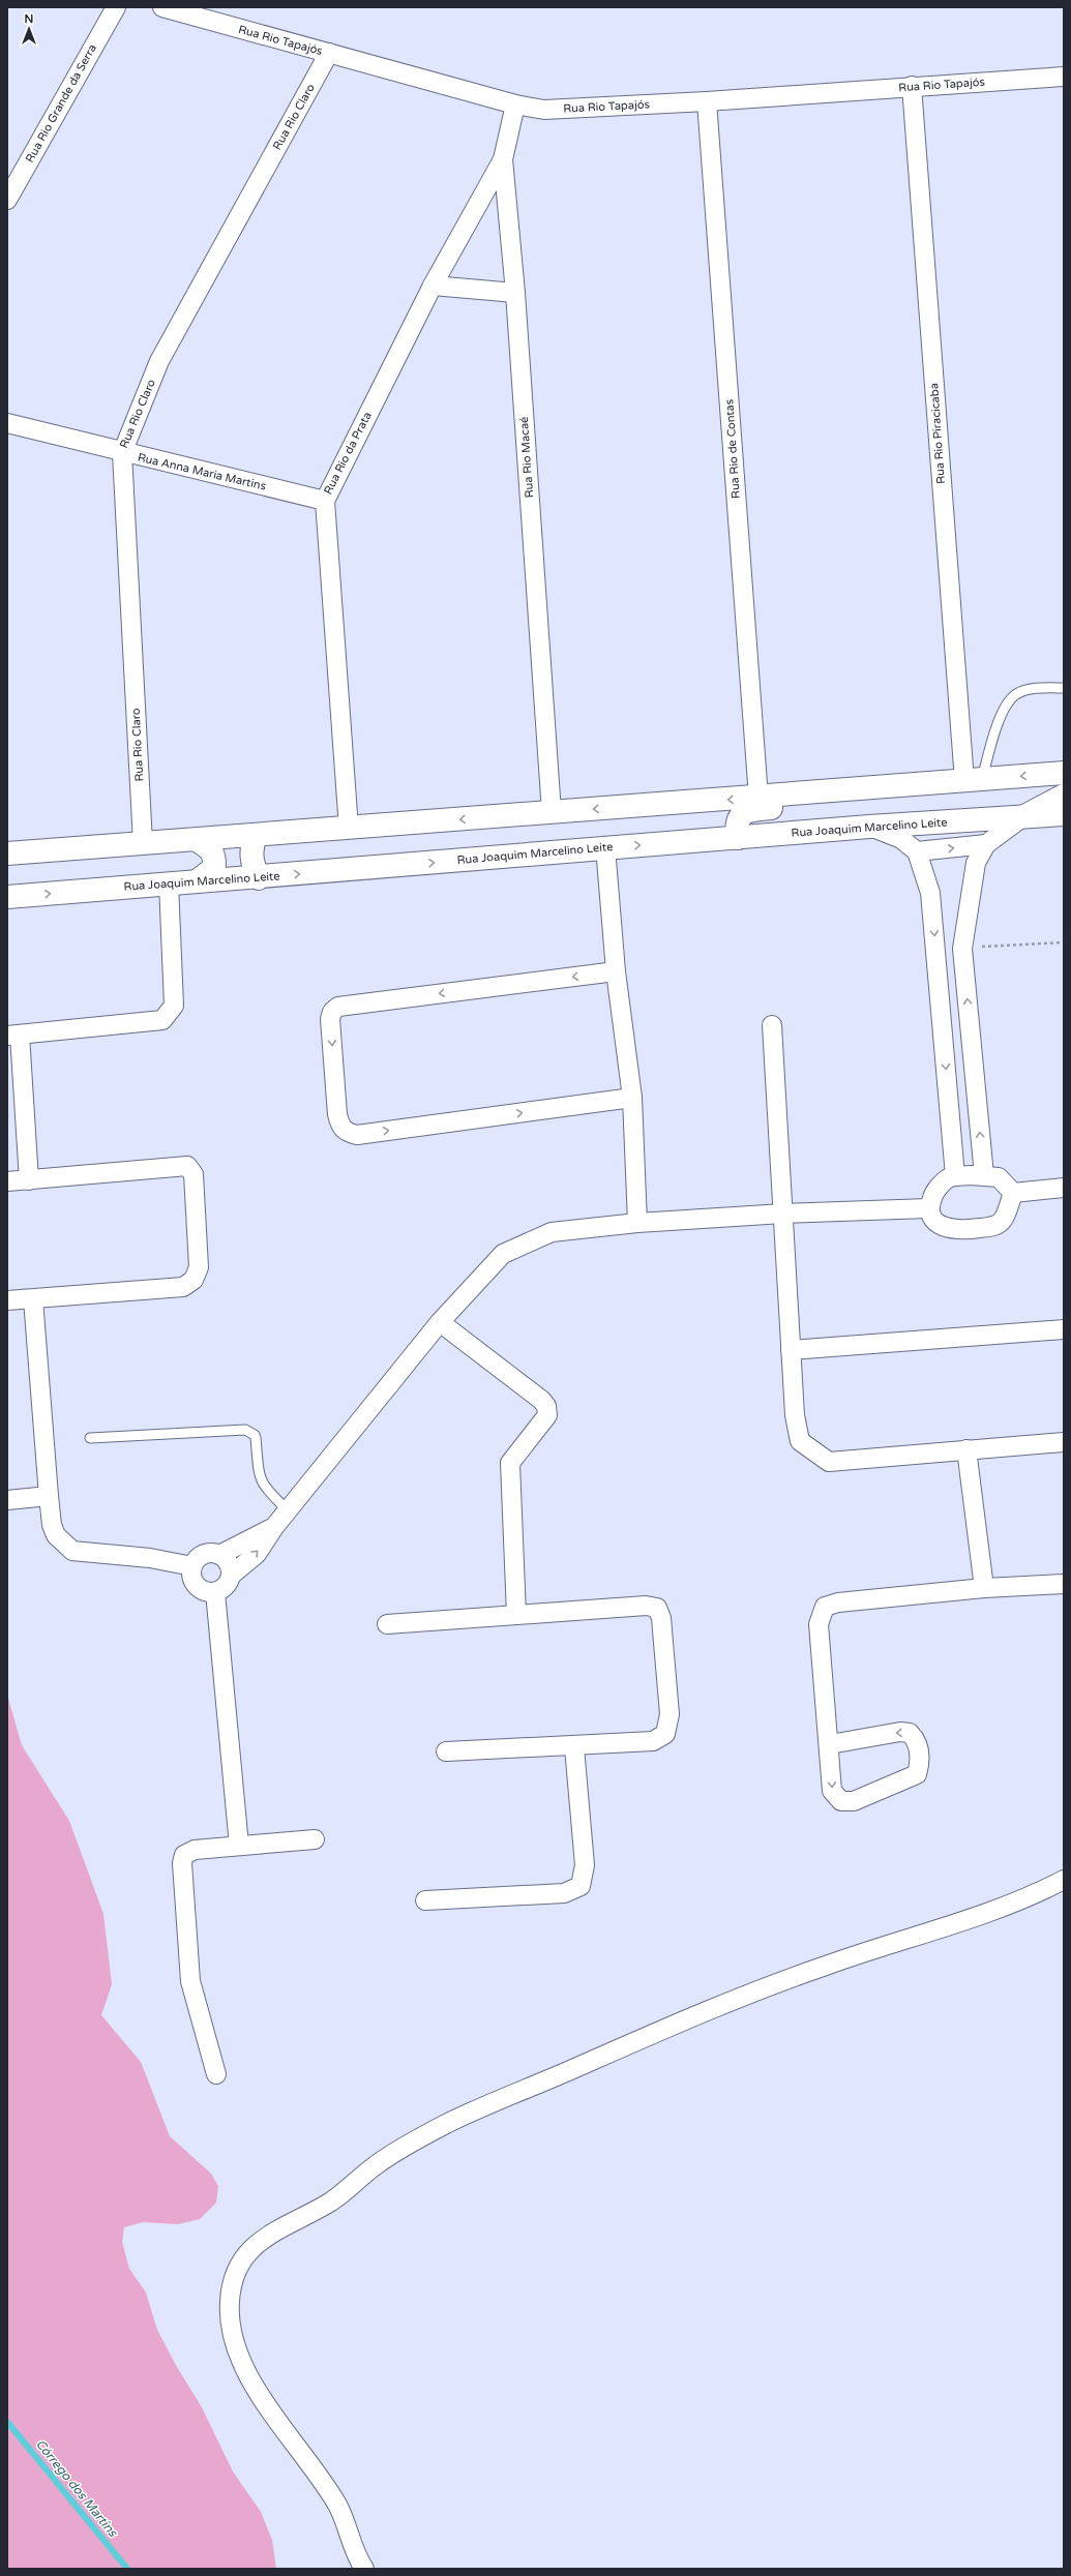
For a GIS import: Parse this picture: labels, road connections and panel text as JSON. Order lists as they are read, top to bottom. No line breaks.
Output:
{"streets":{"main road":["Rua Joaquim Marcelino Leite"],"street":["Rua Rio Tapajós","Rua Rio Grande da Serra","Rua Rio Claro","Rua Rio Piracicaba","Rua Rio de Contas","Rua Rio da Prata","Rua Rio Macaé","Rua Anna Maria Martins"]},"crossings":[["Rua Rio Tapajós","Rua Rio Claro"],["Rua Rio Tapajós","Rua Rio Piracicaba"],["Rua Rio Tapajós","Rua Rio de Contas"],["Rua Rio Tapajós","Rua Rio Macaé"],["Rua Rio Claro","Rua Anna Maria Martins"],["Rua Rio da Prata","Rua Rio Macaé"],["Rua Rio da Prata","Rua Anna Maria Martins"]],"water":["Córrego dos Martins"],"north":"top"}
